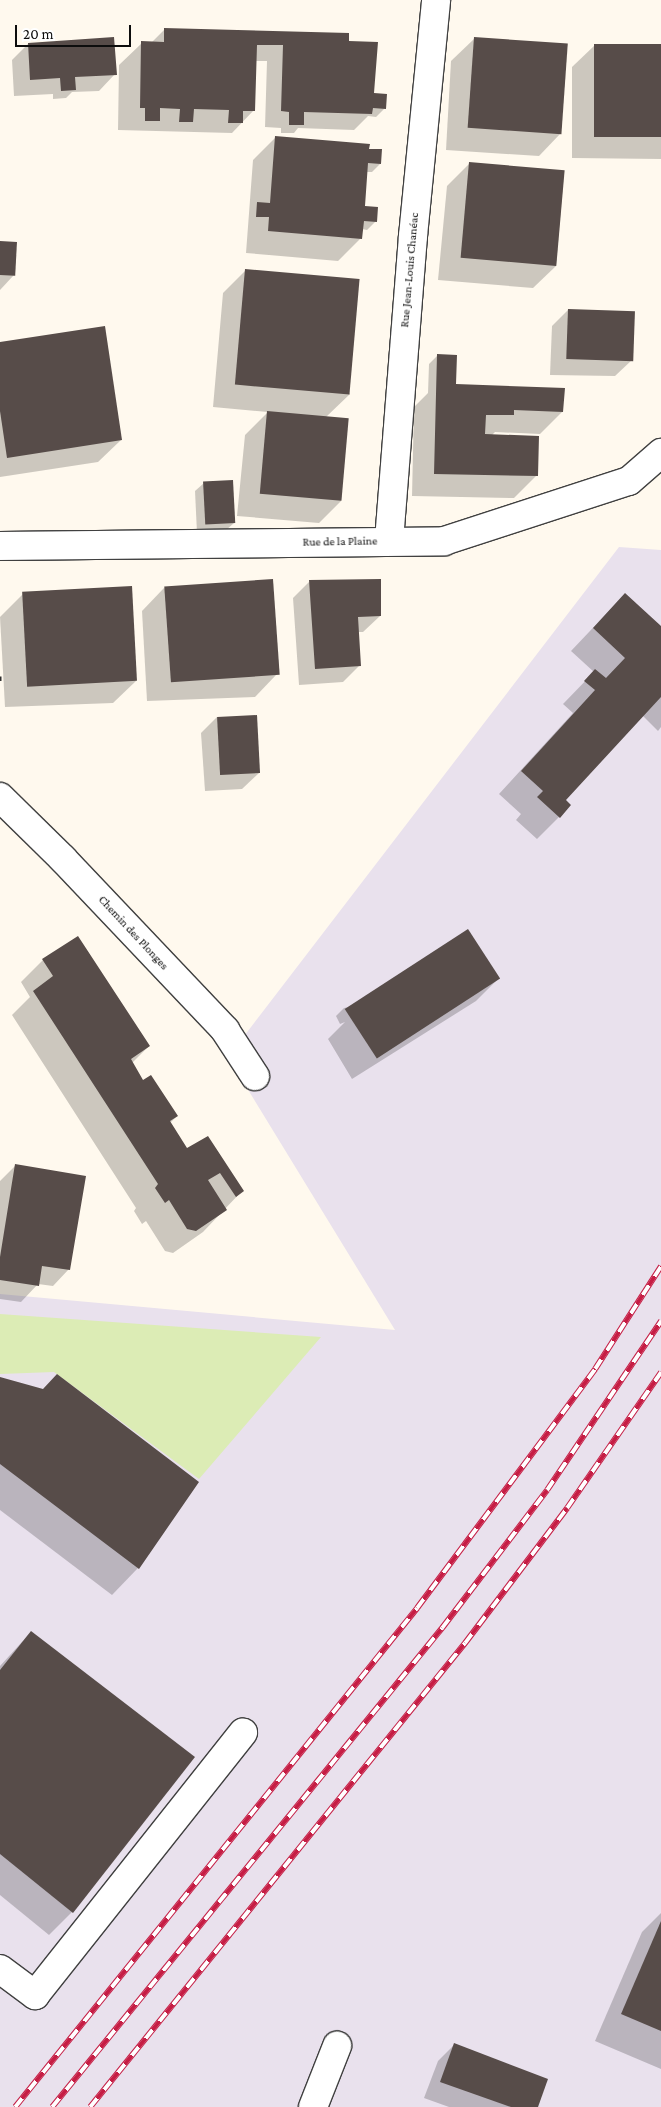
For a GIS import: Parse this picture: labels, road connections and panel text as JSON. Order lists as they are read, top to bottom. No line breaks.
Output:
{"streets":{"street":["Rue Jean-Louis Chanéac","Rue de la Plaine","Chemin des Plonges"]},"crossings":[["Rue Jean-Louis Chanéac","Rue de la Plaine"]],"scale_bar":"20 m"}
